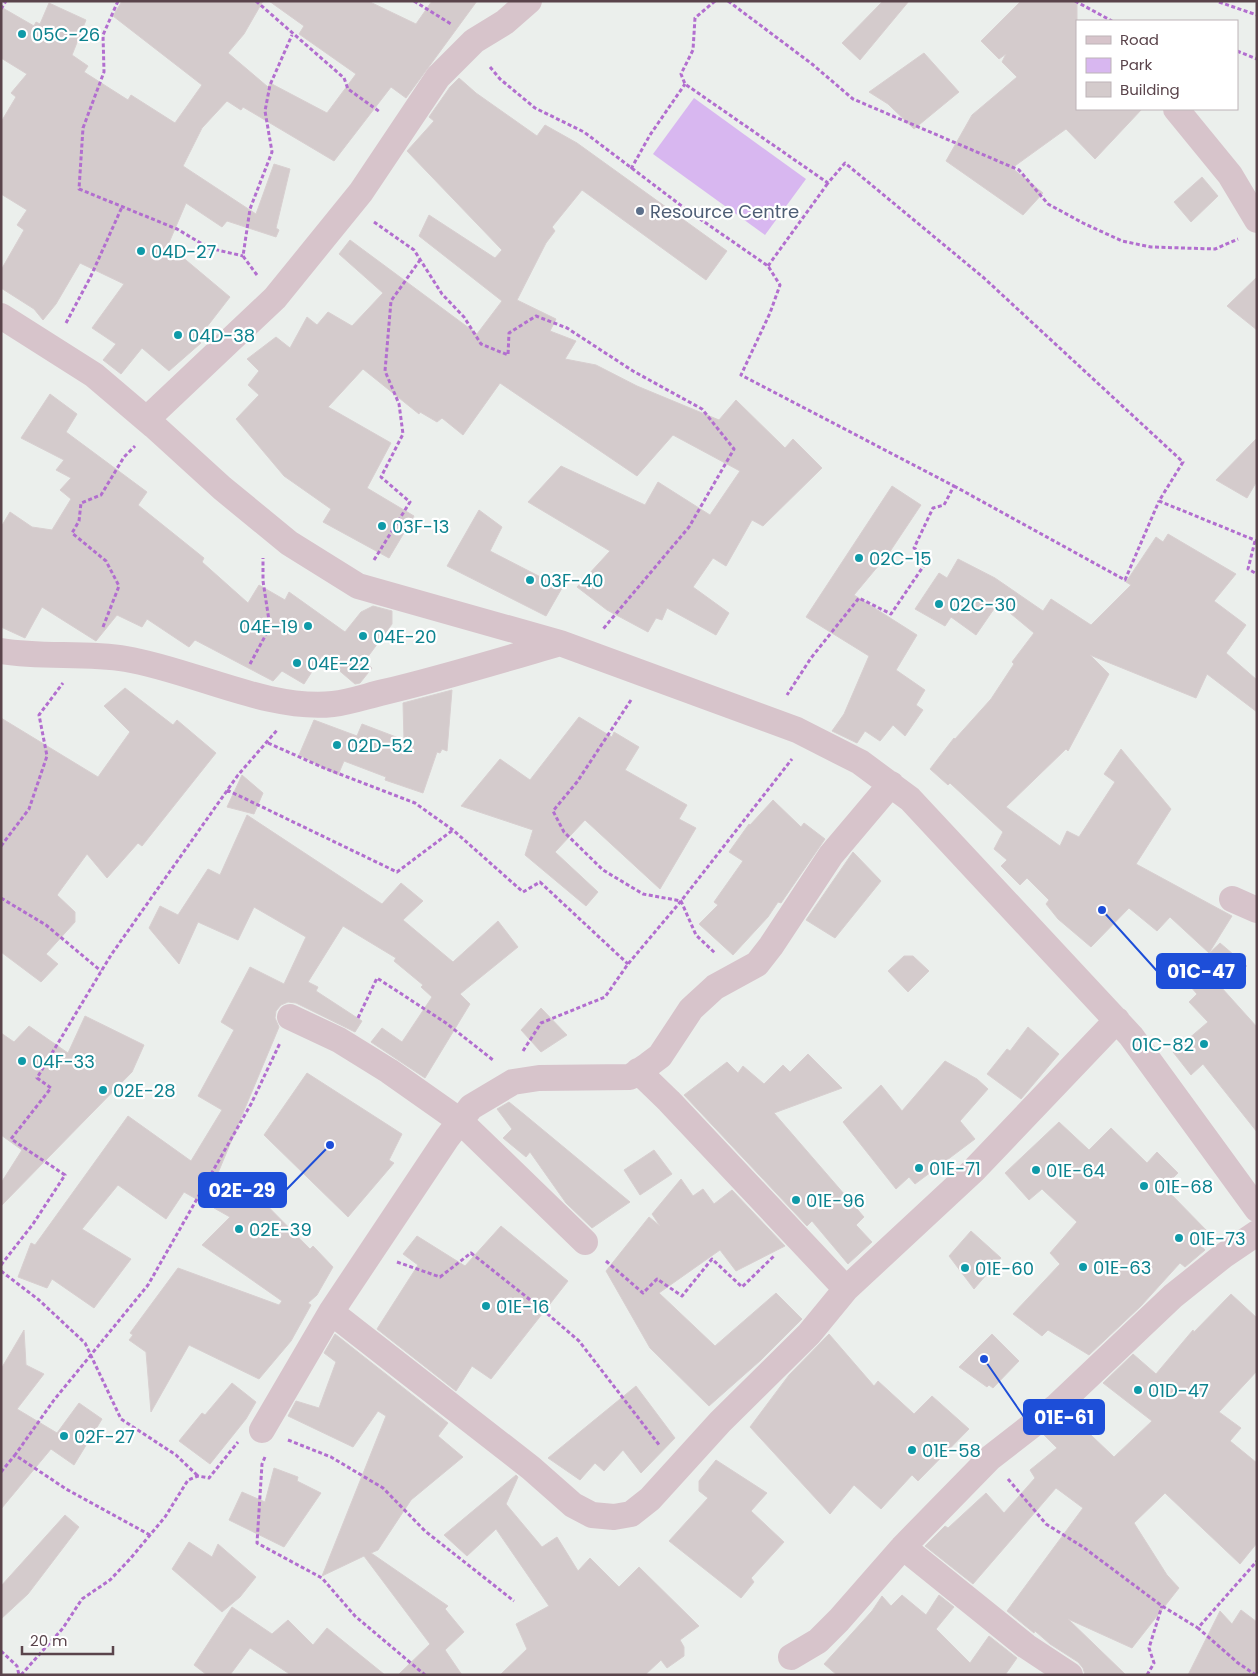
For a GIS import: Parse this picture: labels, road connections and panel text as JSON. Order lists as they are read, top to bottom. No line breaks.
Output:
{"places":["05C-26","Resource Centre","04D-27","04D-38","03F-13","02C-15","03F-40","02C-30","04E-19","04E-20","04E-22","02D-52","01C-47","01C-82","04F-33","02E-28","02E-29","01E-71","01E-64","01E-68","01E-96","02E-39","01E-73","01E-63","01E-60","01E-16","01E-61","01D-47","02F-27","01E-58"],"legend":["Road","Park","Building"],"scale_bar":"20 m"}
